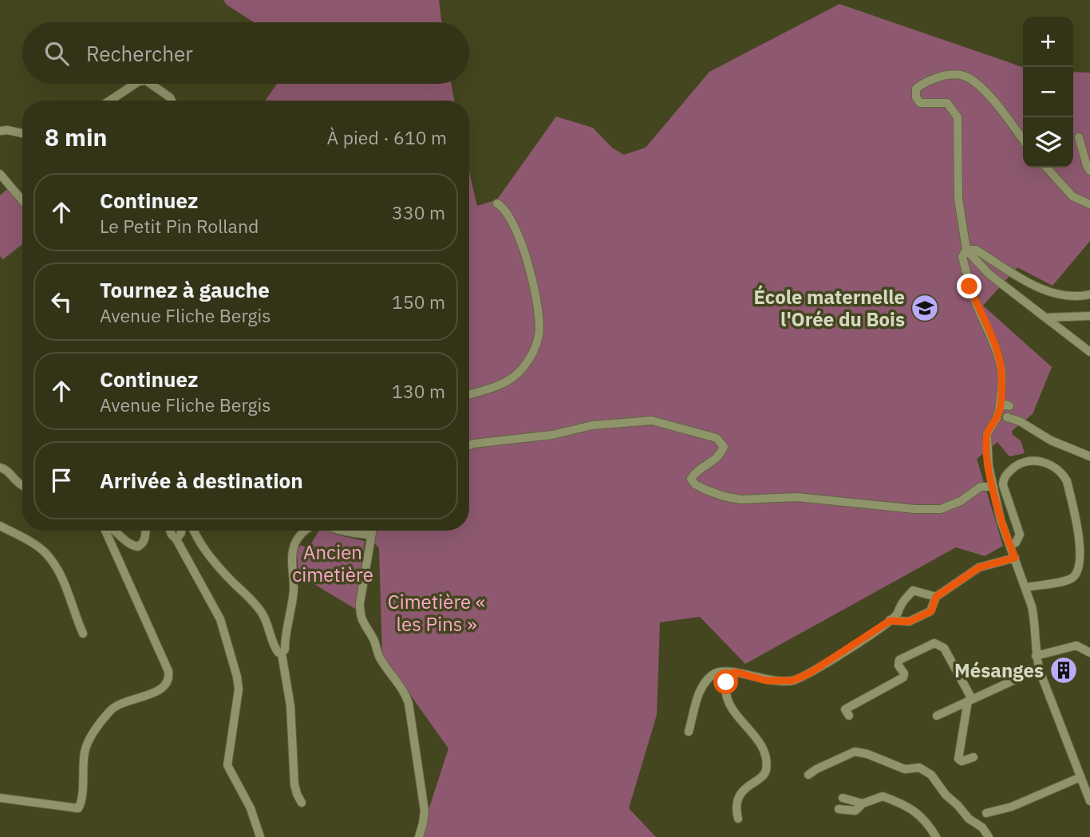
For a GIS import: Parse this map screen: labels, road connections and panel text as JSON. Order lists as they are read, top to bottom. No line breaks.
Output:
{"parks":["Ancien cimetière","Cimetière « les Pins »"],"places":{"school or university":["École maternelle l'Orée du Bois"],"building":["Mésanges"]},"page":{"map_buttons":["+","−"],"search":"Rechercher","heading":["8 min","À pied · 610 m"],"list":[["Continuez","Le Petit Pin Rolland","330 m"],["Tournez à gauche","Avenue Fliche Bergis","150 m"],["Continuez","Avenue Fliche Bergis","130 m"],"Arrivée à destination"]}}
